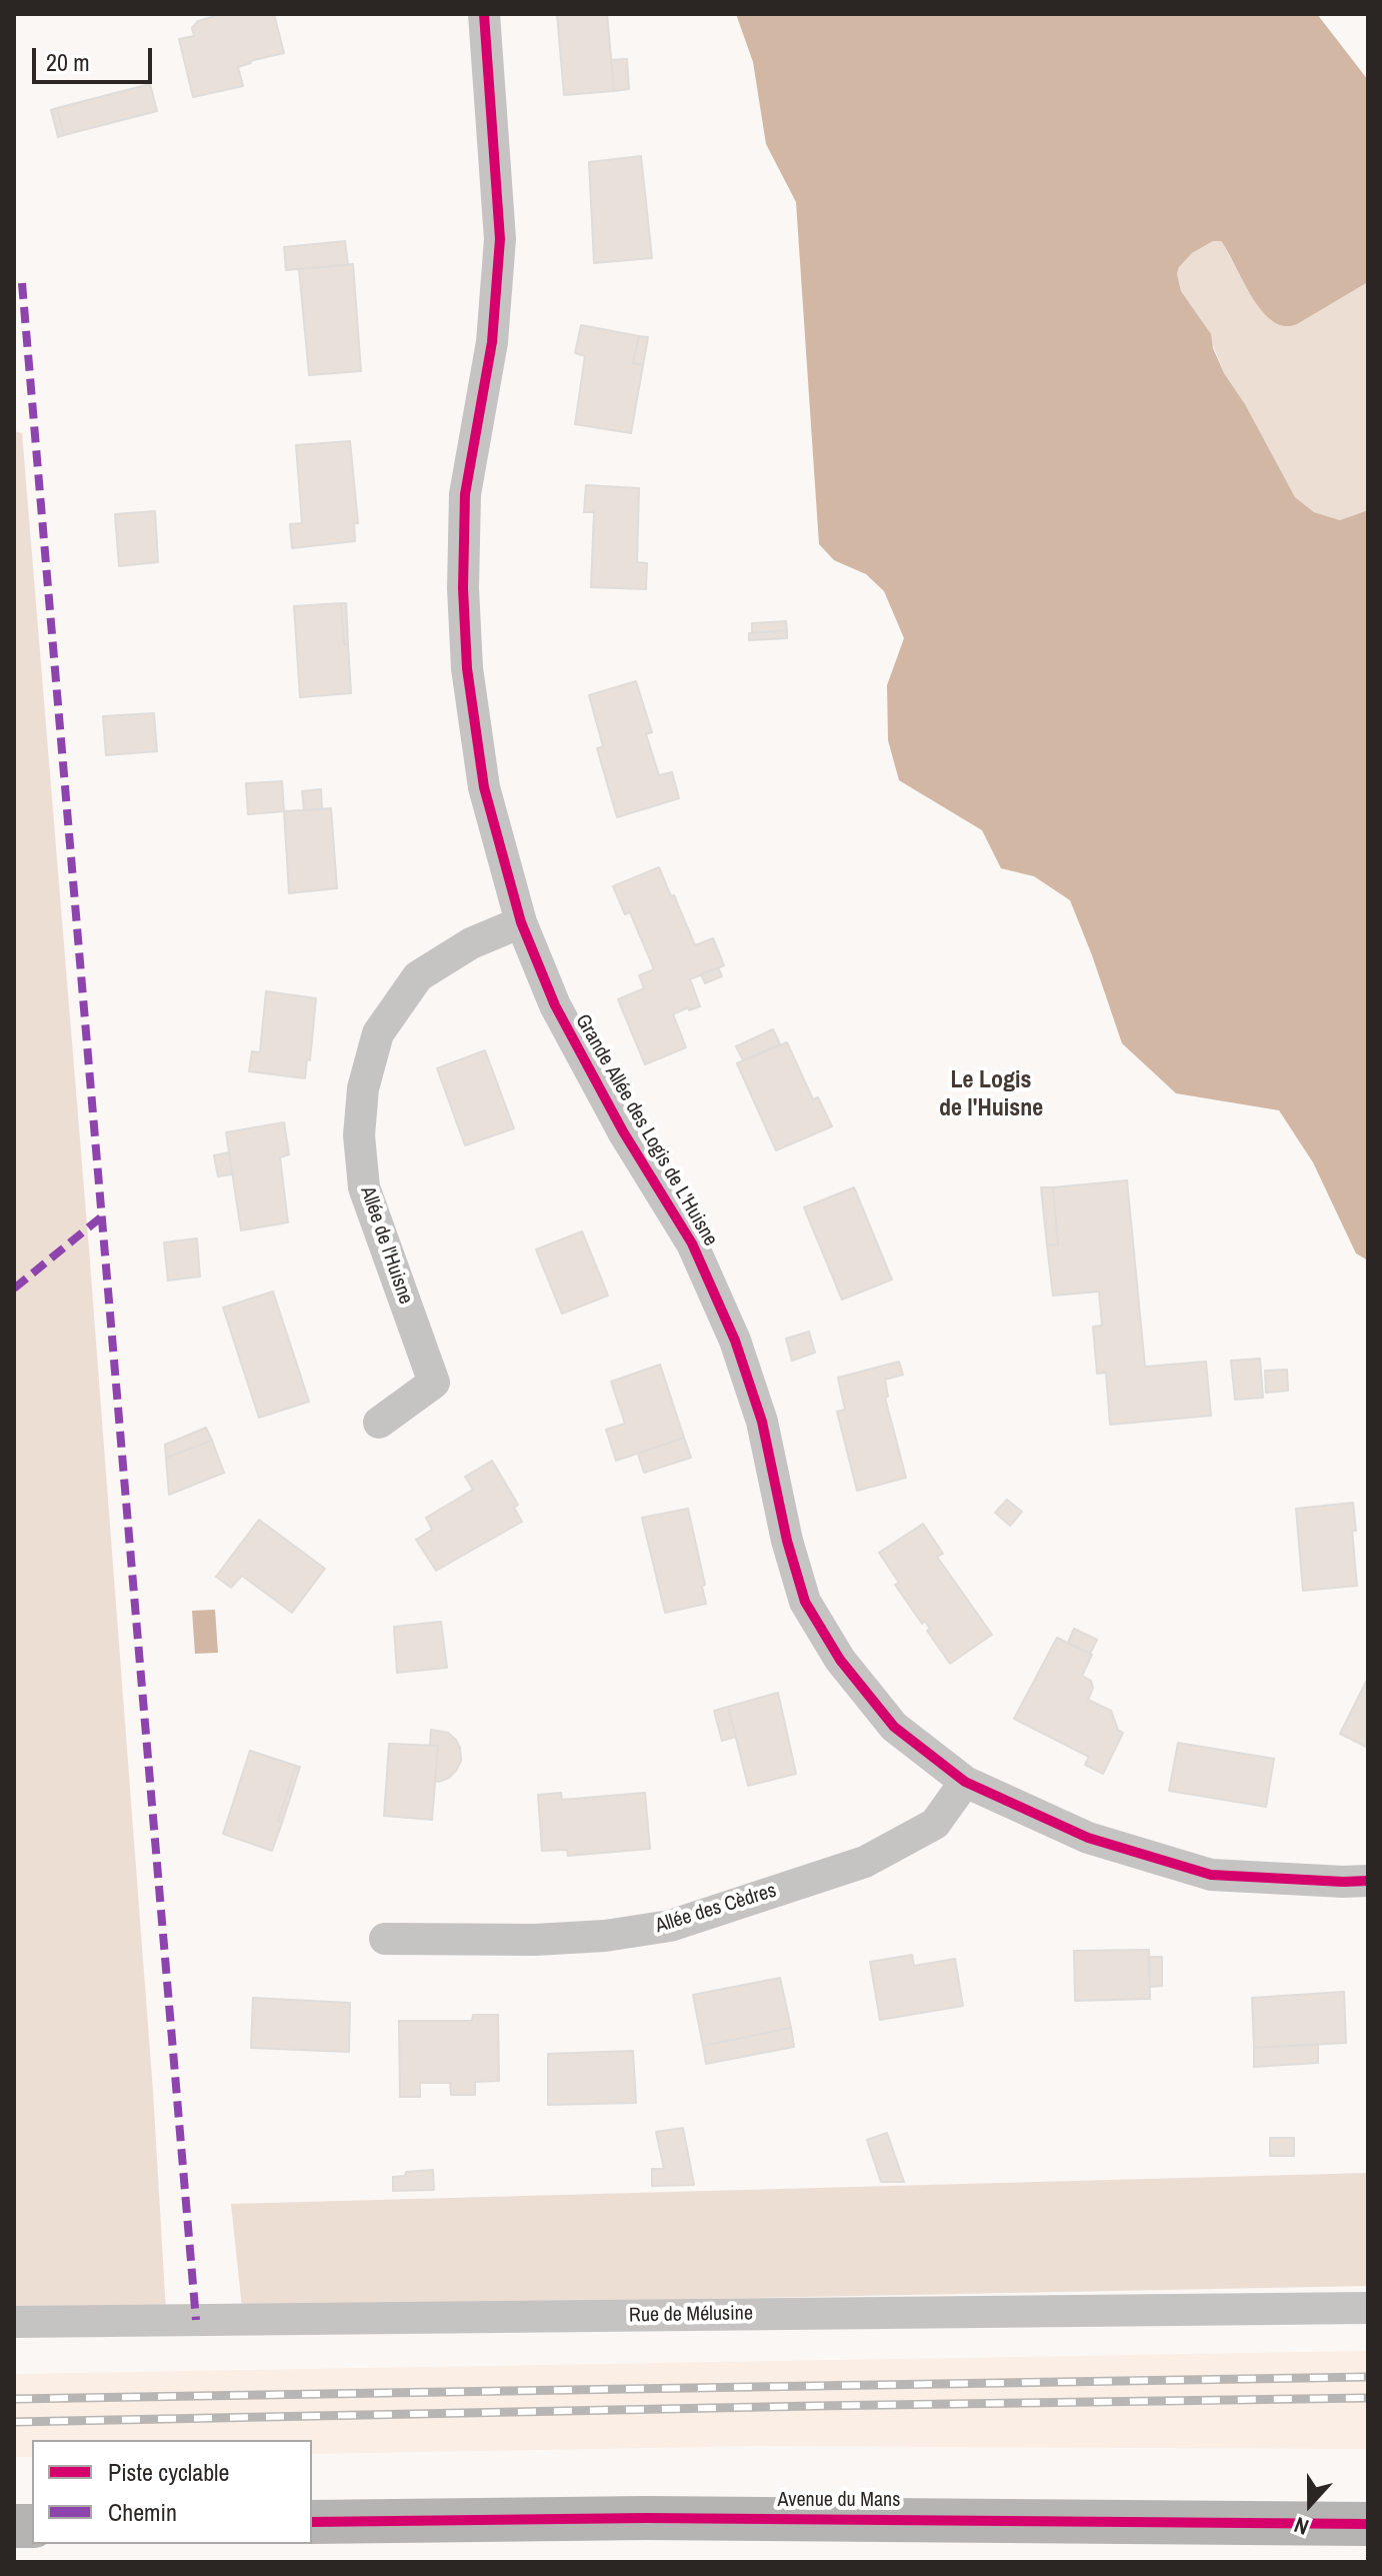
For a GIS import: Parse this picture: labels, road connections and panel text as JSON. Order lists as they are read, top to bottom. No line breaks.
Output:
{"streets":{"main road":["Avenue du Mans"],"street":["Grande Allée des Logis de L'Huisne","Allée de l'Huisne","Allée des Cèdres","Rue de Mélusine"]},"crossings":[["Grande Allée des Logis de L'Huisne","Allée de l'Huisne"],["Grande Allée des Logis de L'Huisne","Allée des Cèdres"]],"districts":["Le Logis de l'Huisne"],"legend":["Piste cyclable","Chemin"],"scale_bar":"20 m","north":"bottom"}
